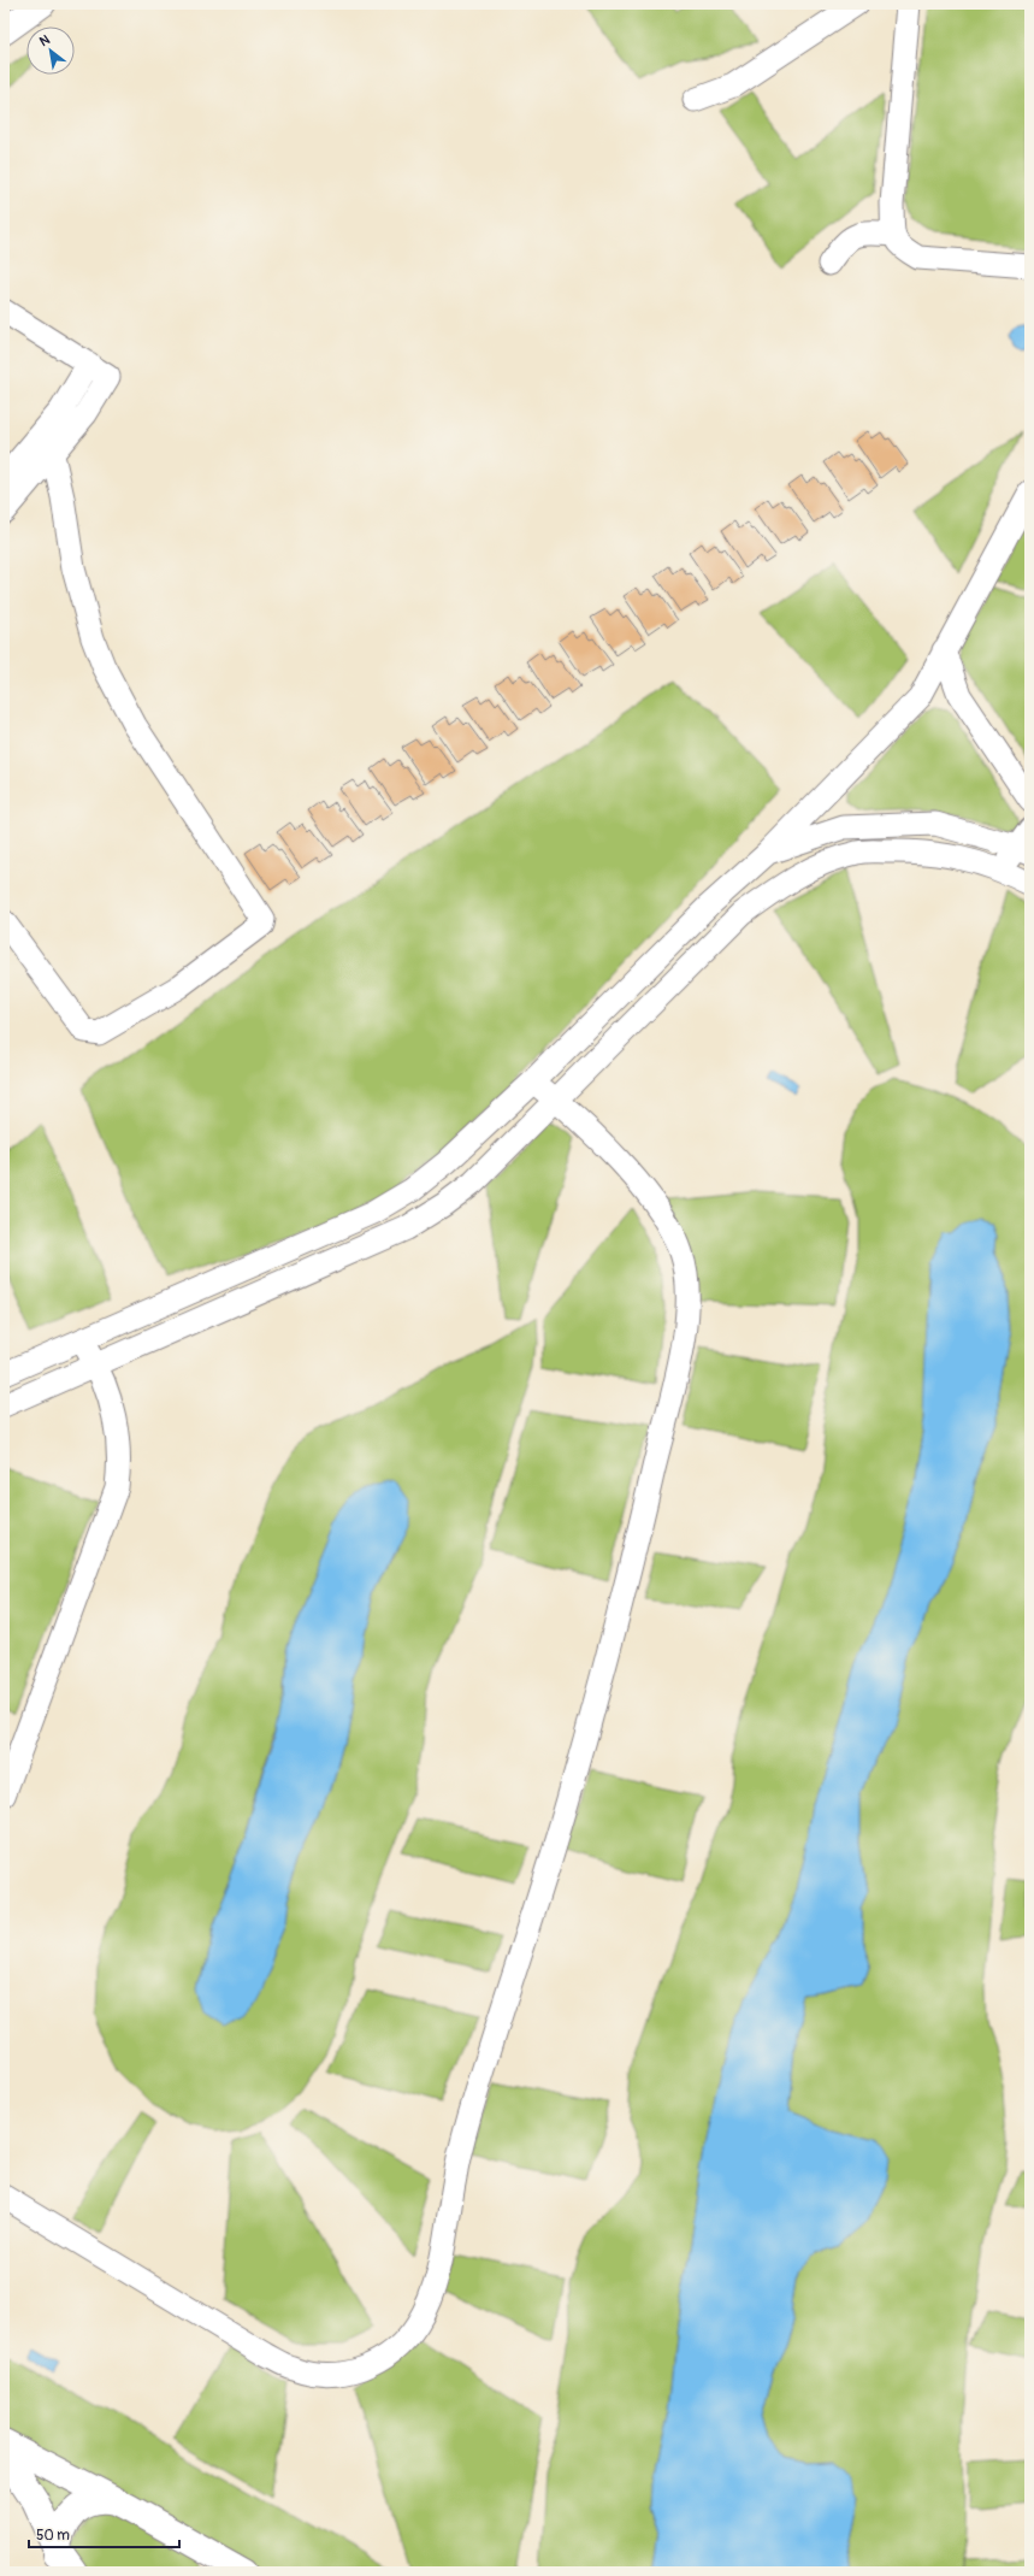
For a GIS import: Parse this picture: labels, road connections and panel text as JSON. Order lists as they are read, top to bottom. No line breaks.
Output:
{"scale_bar":"50 m","north":"top left"}
